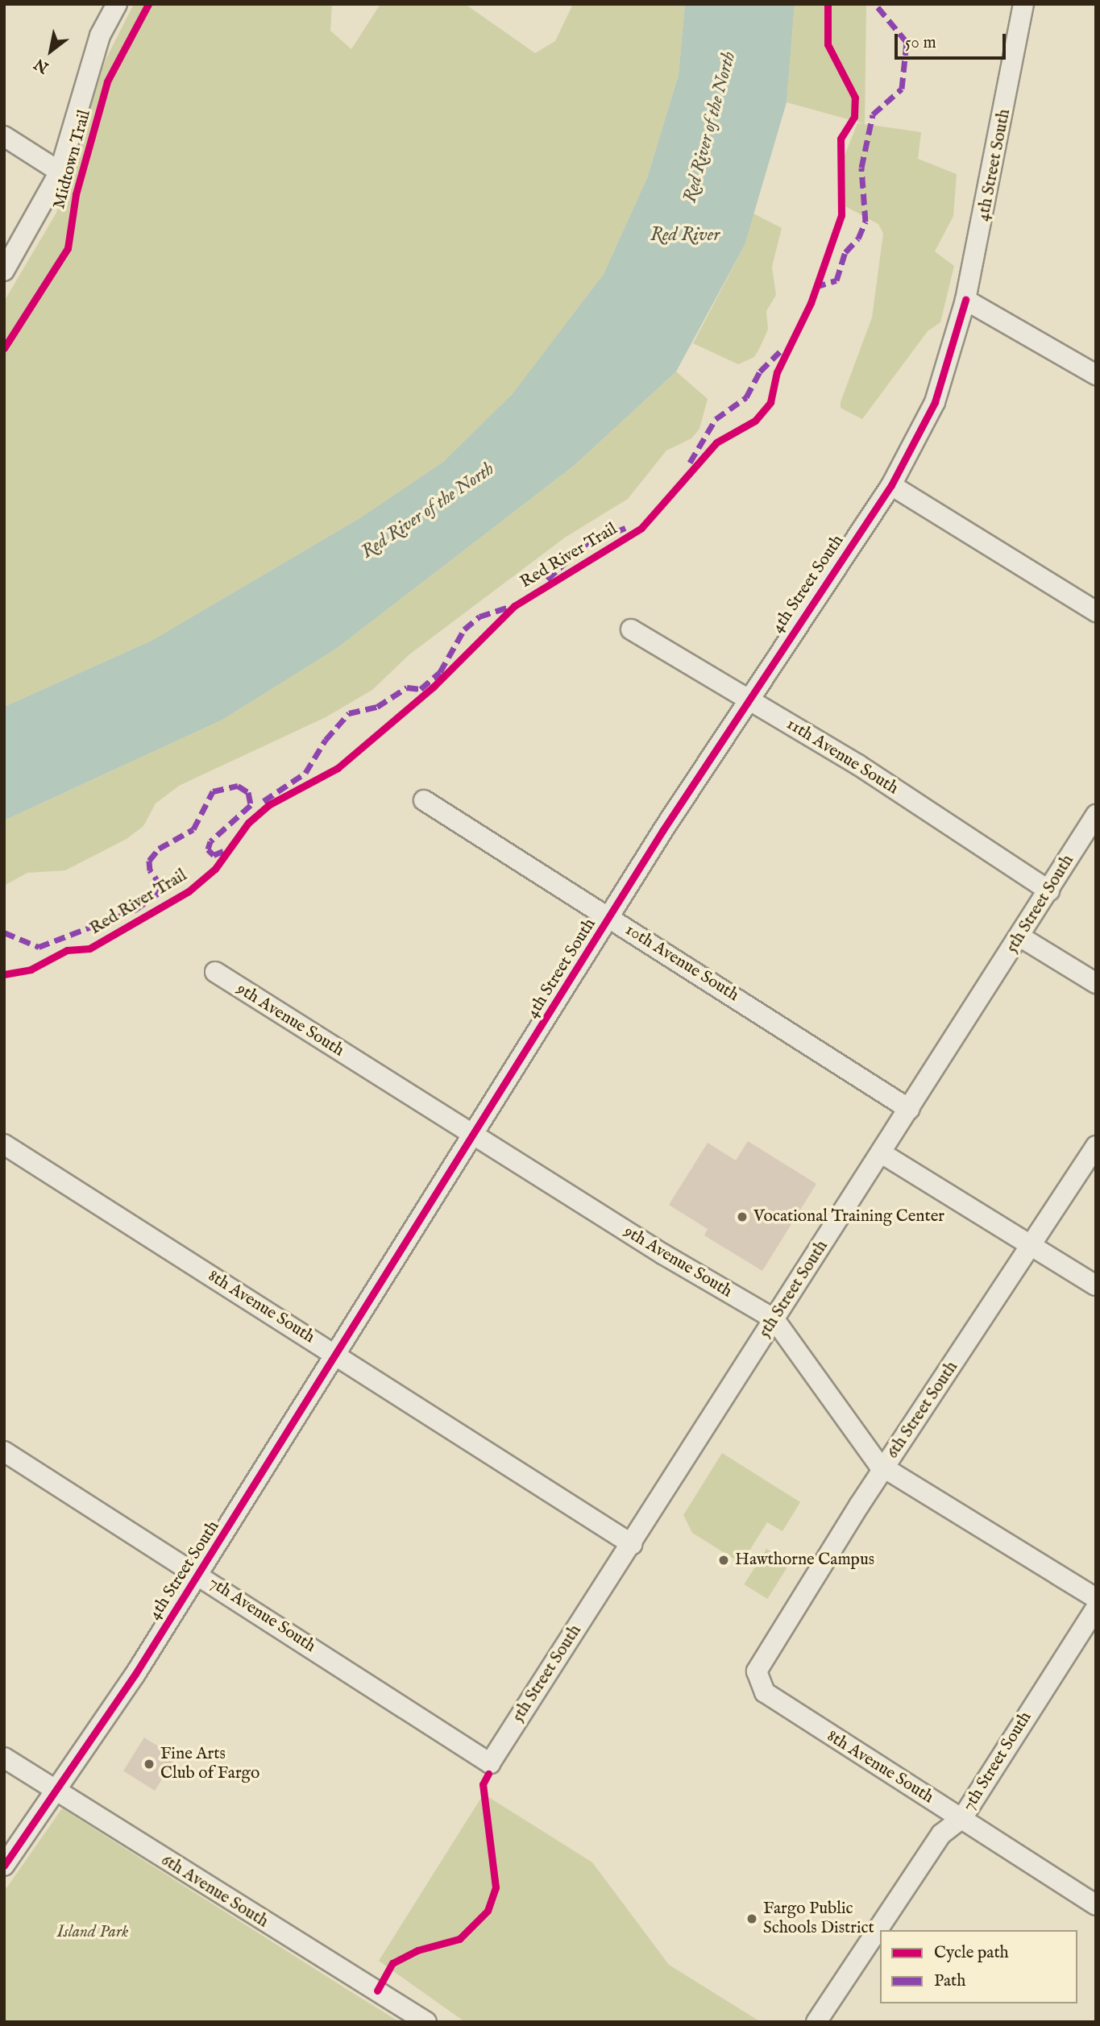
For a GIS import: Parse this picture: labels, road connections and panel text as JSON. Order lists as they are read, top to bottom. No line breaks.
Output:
{"streets":{"street":["4th Street South","11th Avenue South","5th Street South","10th Avenue South","9th Avenue South","8th Avenue South","6th Street South","7th Avenue South","7th Street South","6th Avenue South"],"cycle path":["Midtown Trail","Red River Trail"]},"crossings":[["4th Street South","11th Avenue South"],["4th Street South","10th Avenue South"],["4th Street South","9th Avenue South"],["4th Street South","8th Avenue South"],["4th Street South","7th Avenue South"],["4th Street South","6th Avenue South"],["11th Avenue South","5th Street South"],["5th Street South","10th Avenue South"],["5th Street South","9th Avenue South"],["5th Street South","8th Avenue South"],["5th Street South","7th Avenue South"],["9th Avenue South","6th Street South"],["8th Avenue South","6th Street South"],["8th Avenue South","7th Street South"]],"water":["Red River of the North","Red River"],"parks":["Island Park"],"places":["Vocational Training Center","Hawthorne Campus","Fine Arts Club of Fargo","Fargo Public Schools District"],"legend":["Cycle path","Path"],"scale_bar":"50 m","north":"bottom left"}
